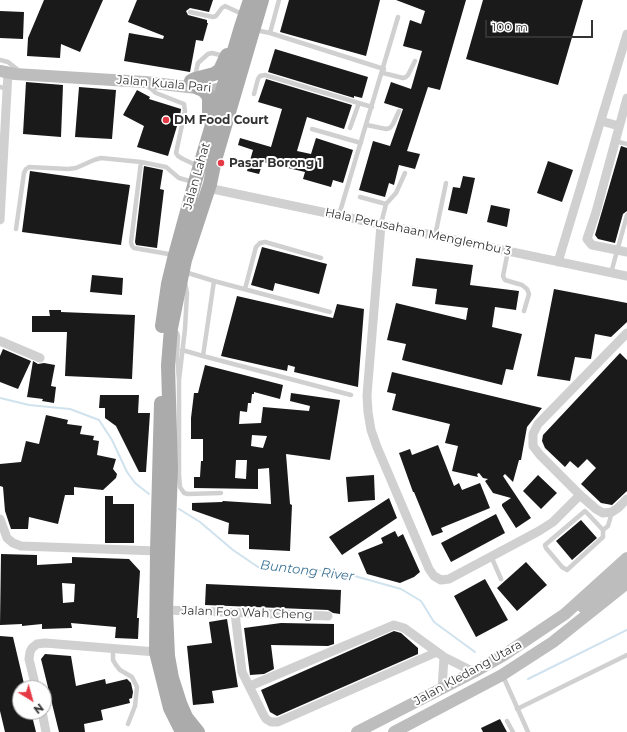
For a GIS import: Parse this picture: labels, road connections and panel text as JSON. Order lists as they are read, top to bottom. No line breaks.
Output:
{"streets":{"main road":["Jalan Kuala Pari","Jalan Lahat","Jalan Kledang Utara"],"street":["Hala Perusahaan Menglembu 3","Jalan Foo Wah Cheng"]},"crossings":[["Jalan Kuala Pari","Jalan Lahat"]],"water":["Buntong River"],"places":["DM Food Court","Pasar Borong 1"],"scale_bar":"100 m","north":"bottom right"}
